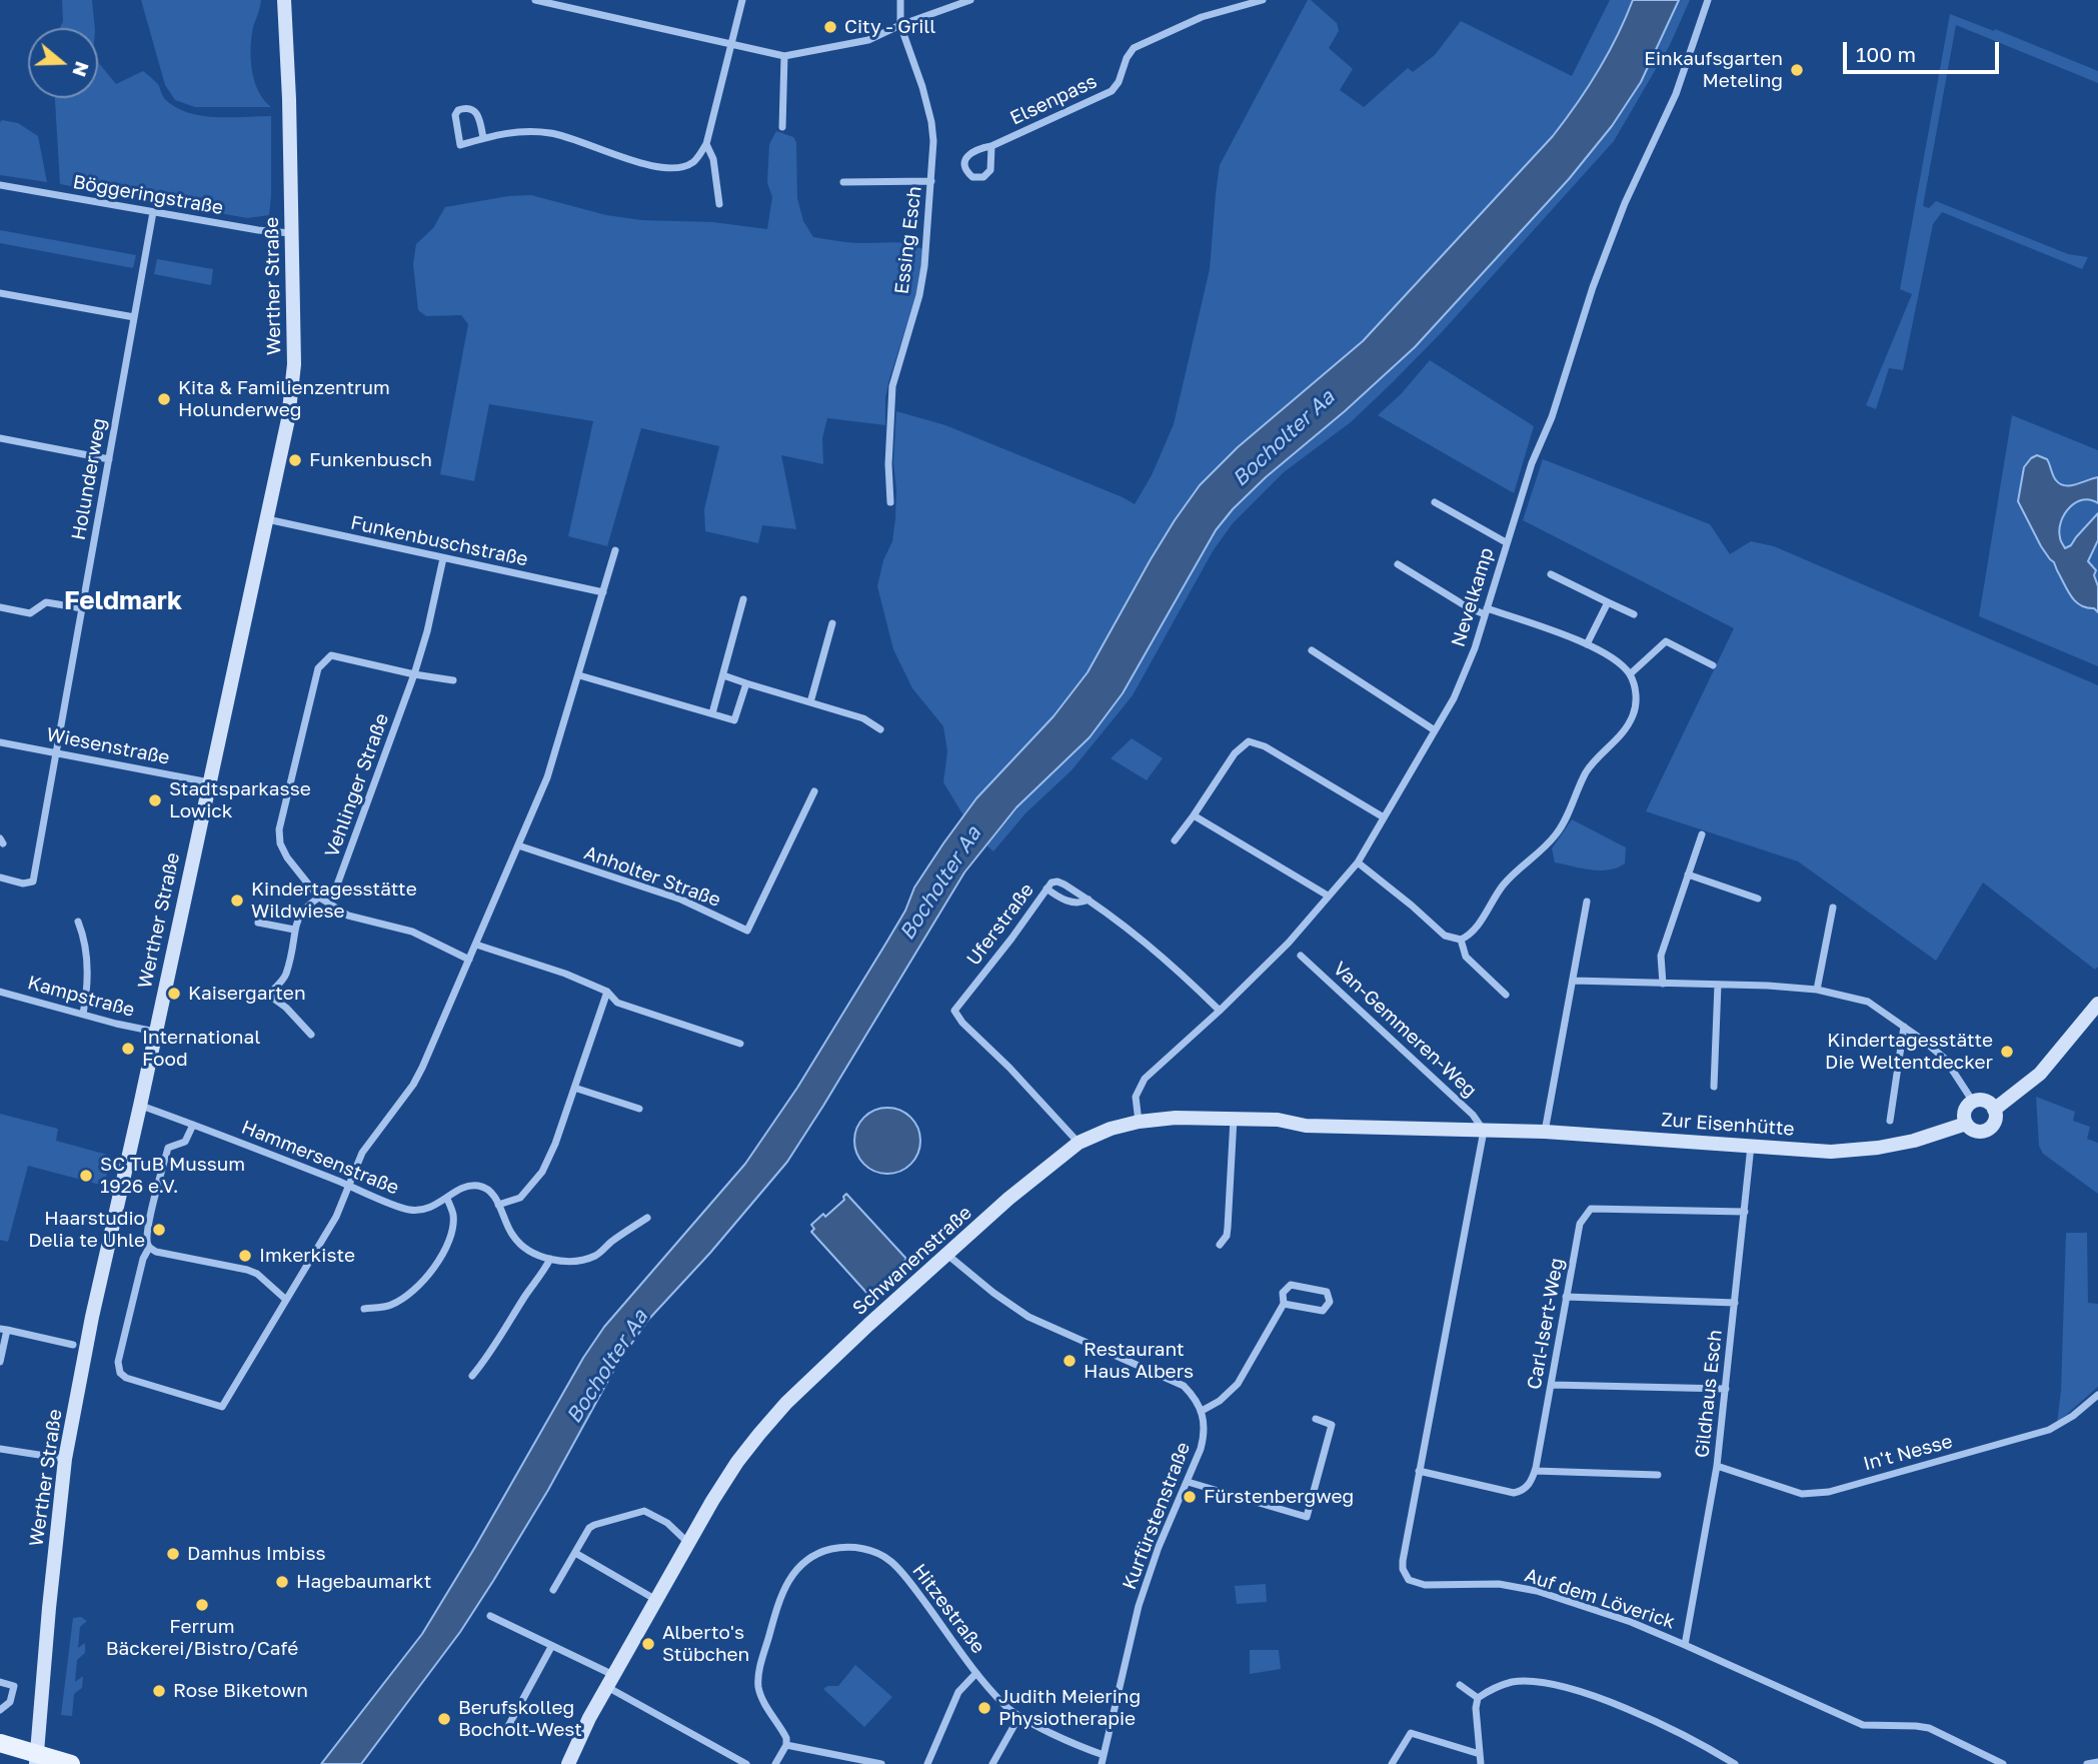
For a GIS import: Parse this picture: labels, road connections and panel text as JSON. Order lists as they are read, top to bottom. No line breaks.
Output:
{"streets":{"street":["Elsenpass","Böggeringstraße","Essing Esch","Werther Straße","Holunderweg","Funkenbuschstraße","Nevelkamp","Wiesenstraße","Vehlinger Straße","Anholter Straße","Uferstraße","Kampstraße","Van-Gemmeren-Weg","Zur Eisenhütte","Hammersenstraße","Schwanenstraße","Carl-Isert-Weg","Gildhaus Esch","In't Nesse","Kurfürstenstraße","Auf dem Löverick","Hitzestraße"]},"crossings":[["Böggeringstraße","Werther Straße"],["Böggeringstraße","Holunderweg"],["Werther Straße","Funkenbuschstraße"],["Werther Straße","Wiesenstraße"],["Werther Straße","Kampstraße"],["Werther Straße","Hammersenstraße"],["Holunderweg","Wiesenstraße"],["Funkenbuschstraße","Vehlinger Straße"],["Nevelkamp","Uferstraße"],["Nevelkamp","Schwanenstraße"],["Uferstraße","Schwanenstraße"],["Van-Gemmeren-Weg","Zur Eisenhütte"],["Van-Gemmeren-Weg","Schwanenstraße"],["Van-Gemmeren-Weg","Auf dem Löverick"],["Zur Eisenhütte","Schwanenstraße"],["Zur Eisenhütte","Gildhaus Esch"],["Zur Eisenhütte","Auf dem Löverick"],["Schwanenstraße","Auf dem Löverick"],["Carl-Isert-Weg","Gildhaus Esch"],["Gildhaus Esch","In't Nesse"],["Gildhaus Esch","Auf dem Löverick"],["Kurfürstenstraße","Hitzestraße"]],"districts":["Feldmark"],"water":["Bocholter Aa"],"places":["City - Grill","Einkaufsgarten Meteling","Kita & Familienzentrum Holunderweg","Funkenbusch","Stadtsparkasse Lowick","Kindertagesstätte Wildwiese","Kaisergarten","International Food","Kindertagesstätte Die Weltentdecker","SC TuB Mussum 1926 e.V.","Haarstudio Delia te Uhle","Imkerkiste","Restaurant Haus Albers","Fürstenbergweg","Damhus Imbiss","Hagebaumarkt","Ferrum Bäckerei/Bistro/Café","Alberto's Stübchen","Rose Biketown","Judith Meiering Physiotherapie","Berufskolleg Bocholt-West"],"scale_bar":"100 m","north":"right"}
